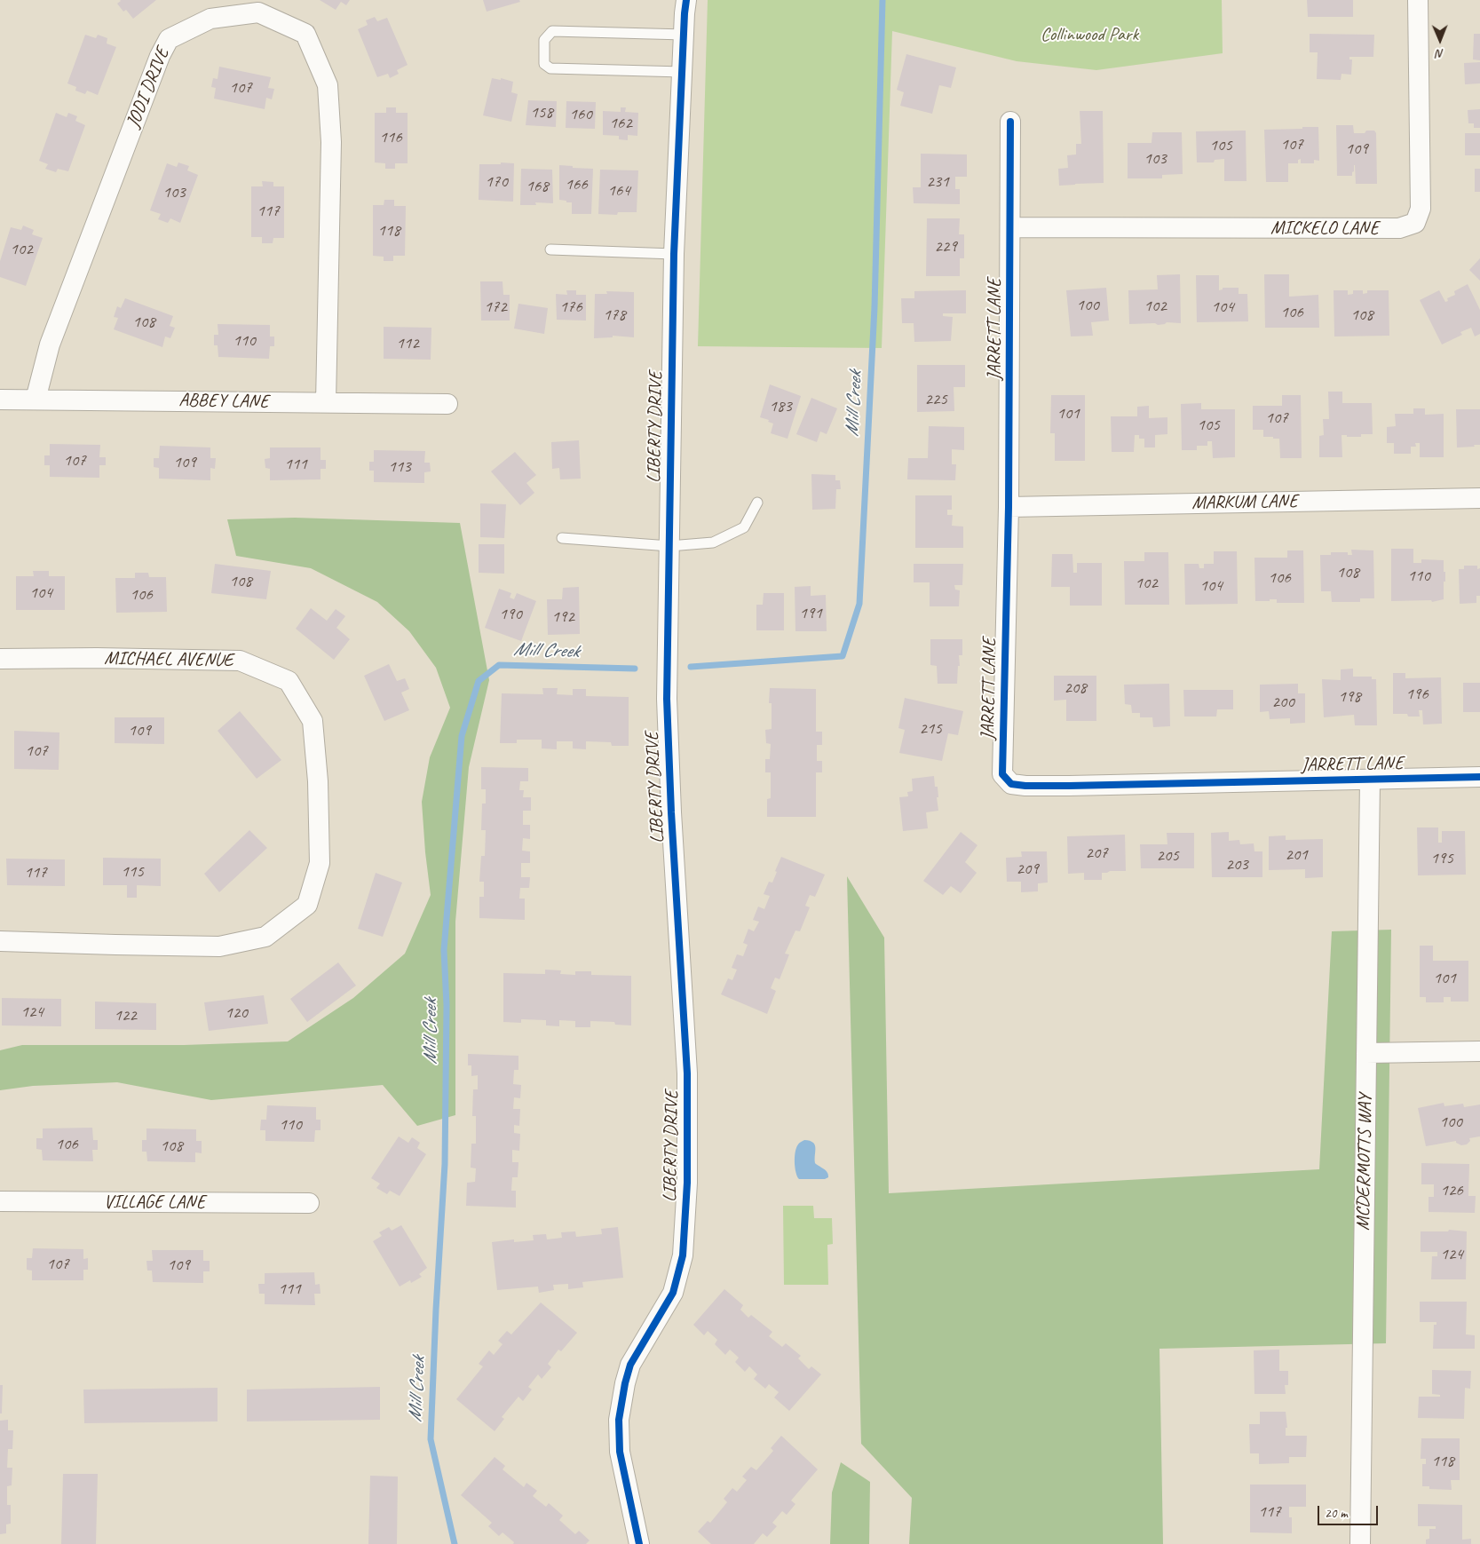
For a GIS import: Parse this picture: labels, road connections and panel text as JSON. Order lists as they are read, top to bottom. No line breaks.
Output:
{"streets":{"street":["JODI DRIVE","MICKELO LANE","JARRETT LANE","ABBEY LANE","LIBERTY DRIVE","MARKUM LANE","MICHAEL AVENUE","MCDERMOTTS WAY","VILLAGE LANE"]},"crossings":[["JODI DRIVE","ABBEY LANE"],["MICKELO LANE","JARRETT LANE"],["JARRETT LANE","MARKUM LANE"],["JARRETT LANE","MCDERMOTTS WAY"]],"water":["Mill Creek"],"parks":["Collinwood Park"],"house_numbers":["107","158","160","162","116","107","105","109","103","170","231","166","168","164","103","117","118","229","102","100","102","172","176","104","106","178","108","108","110","112","225","183","101","107","105","107","109","111","113","108","110","106","108","102","104","104","106","191","190","192","208","196","198","200","215","109","107","207","201","205","195","203","209","115","117","101","124","120","122","100","110","106","108","126","124","107","109","111","118","117"],"scale_bar":"20 m","north":"bottom"}
